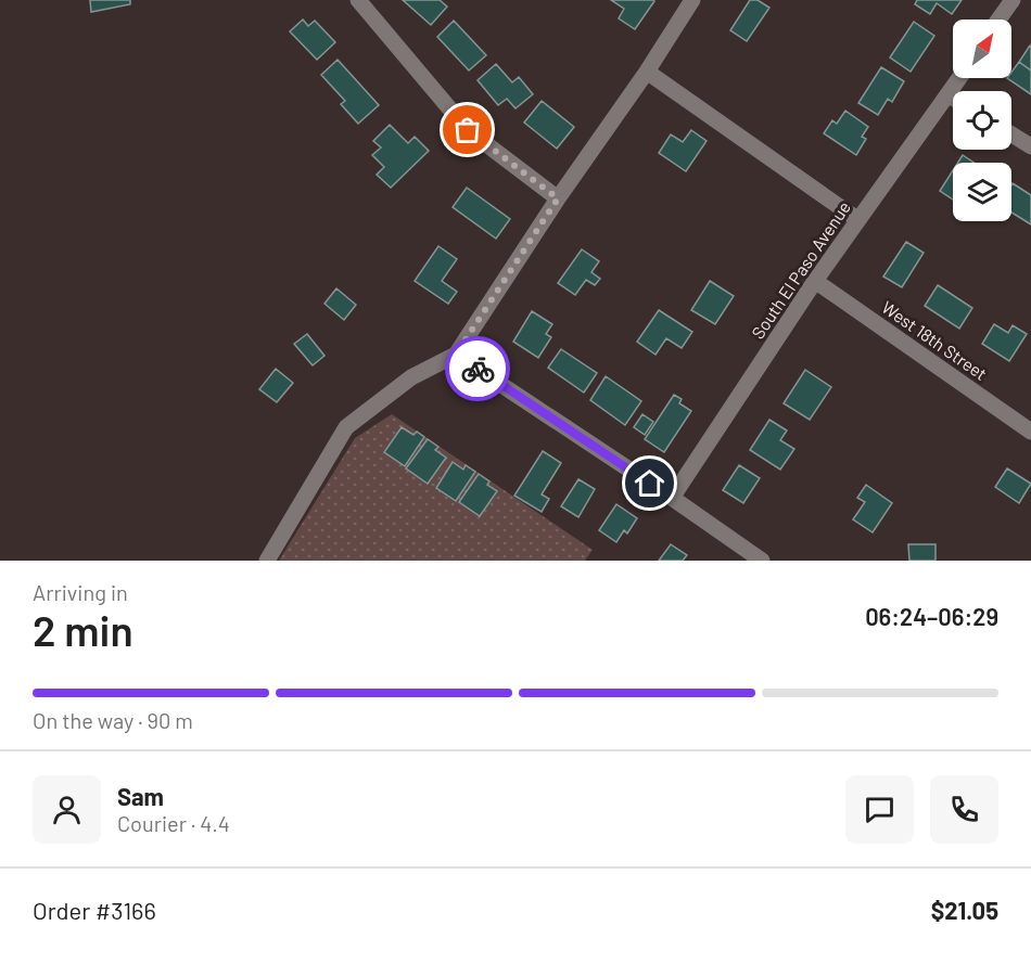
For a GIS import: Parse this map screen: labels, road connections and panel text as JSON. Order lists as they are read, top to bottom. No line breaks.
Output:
{"streets":{"street":["South El Paso Avenue","West 18th Street"]},"crossings":[["South El Paso Avenue","West 18th Street"]],"north":"top right","page":{"heading":["2 min","Arriving in","06:24–06:29"],"panel":["Sam","Courier · 4.4","Order #3166","$21.05"],"bar":"On the way · 90 m"}}
